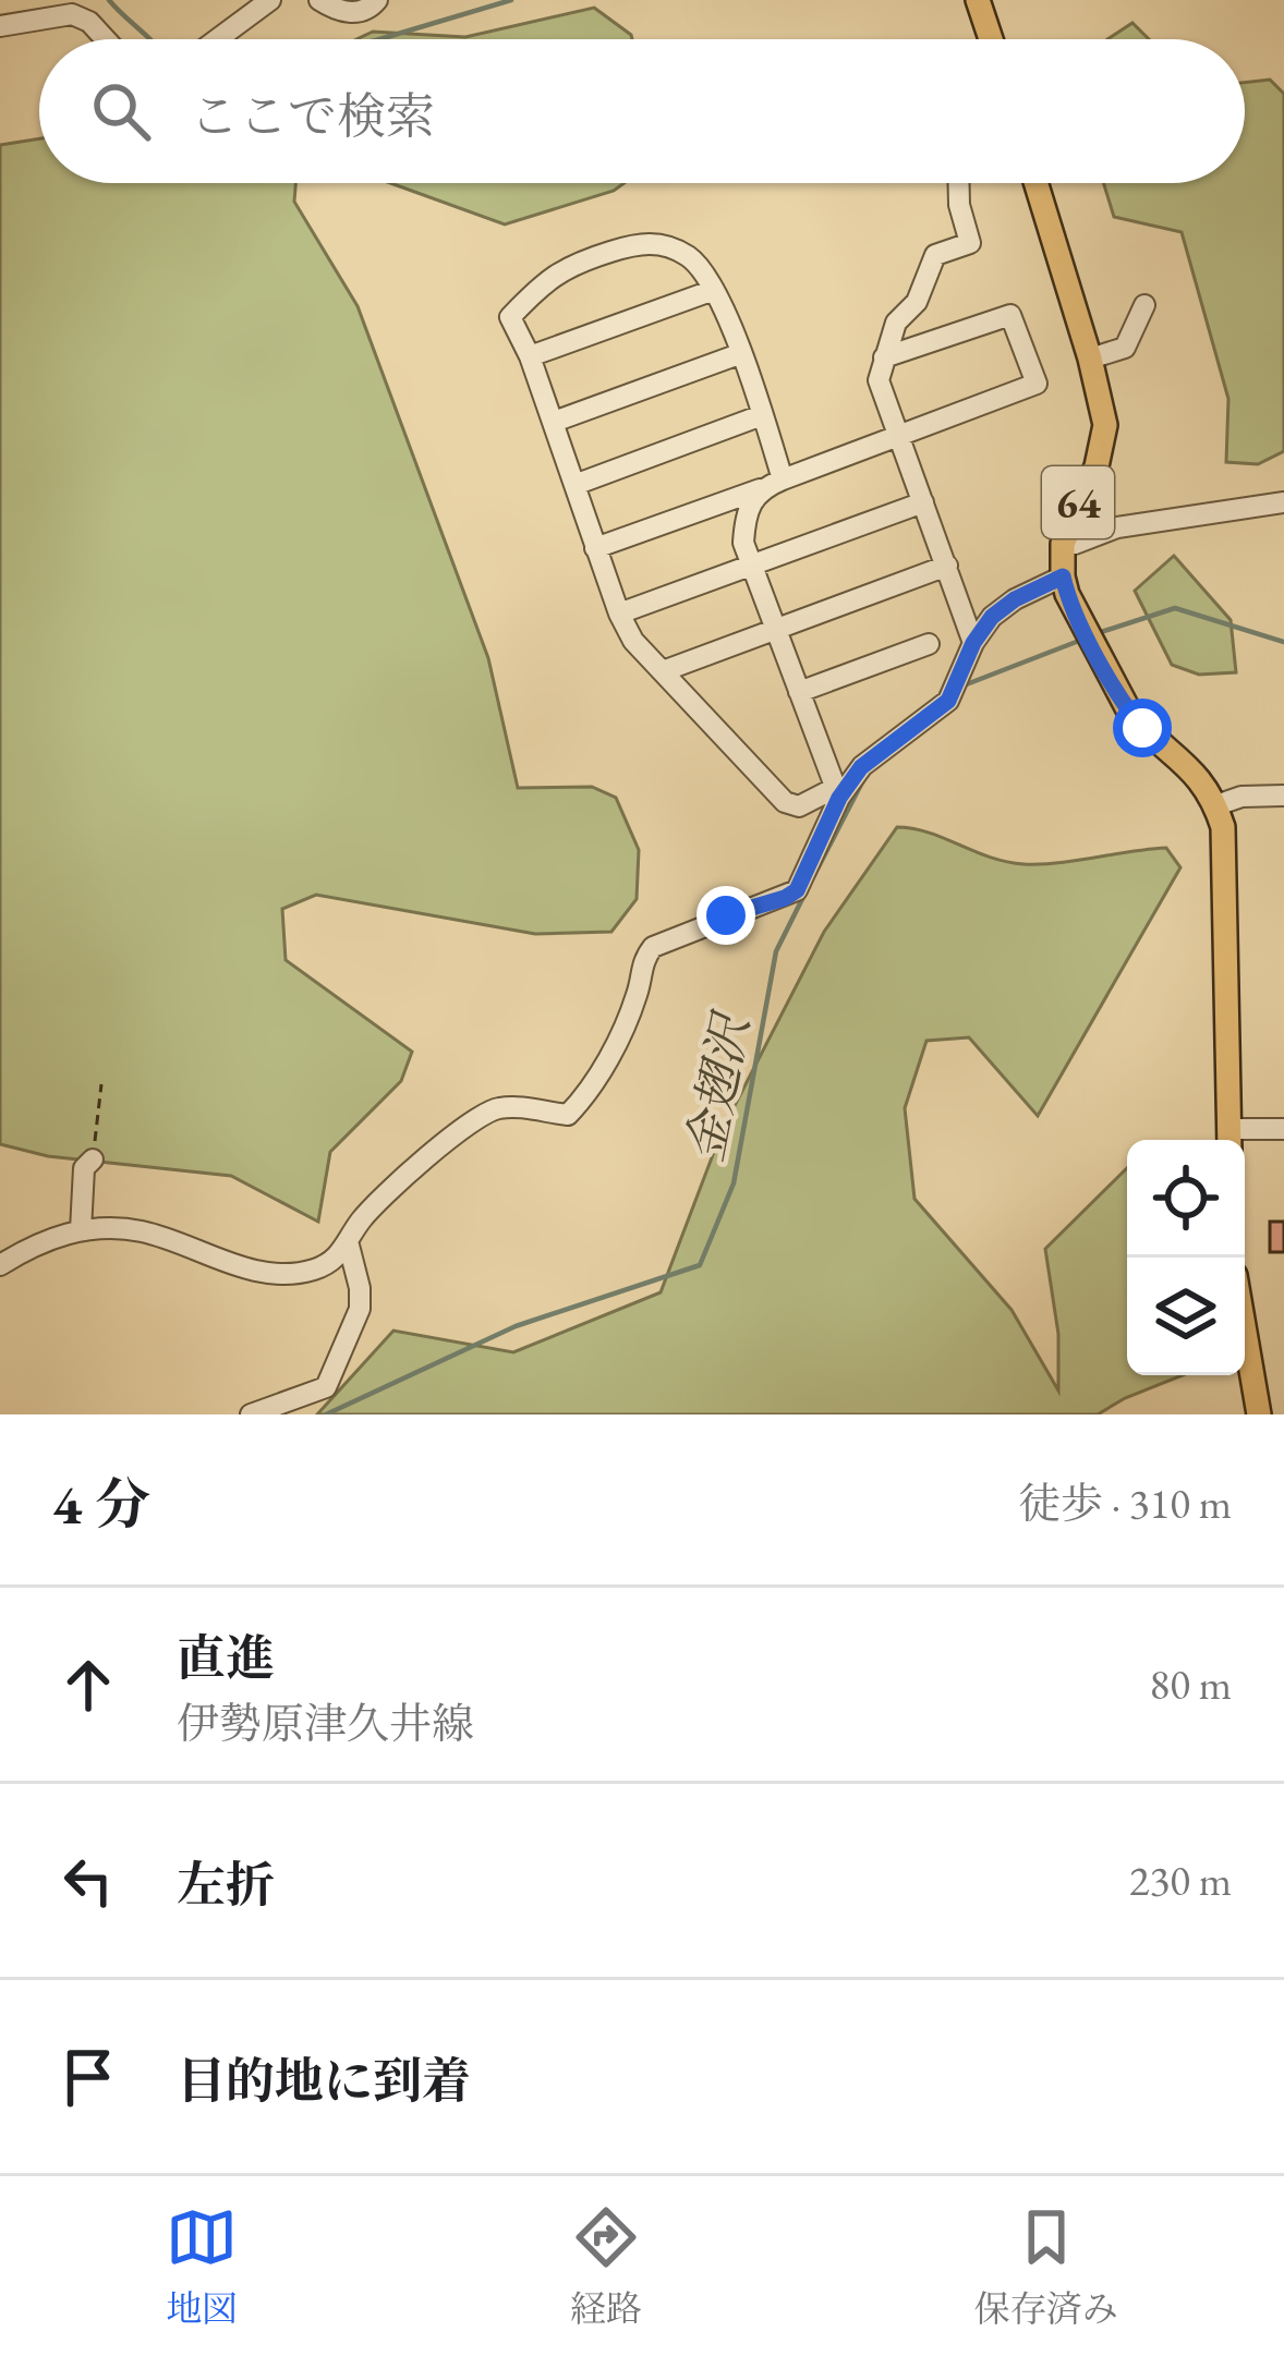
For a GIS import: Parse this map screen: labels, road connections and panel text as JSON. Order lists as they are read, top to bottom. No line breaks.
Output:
{"streets":{"main road":["64"]},"water":["金翅沢"],"page":{"search":"ここで検索","heading":["4 分","徒歩 · 310 m"],"list":[["直進","伊勢原津久井線","80 m"],["左折","230 m"],"目的地に到着"],"nav":["地図","経路","保存済み"]}}
